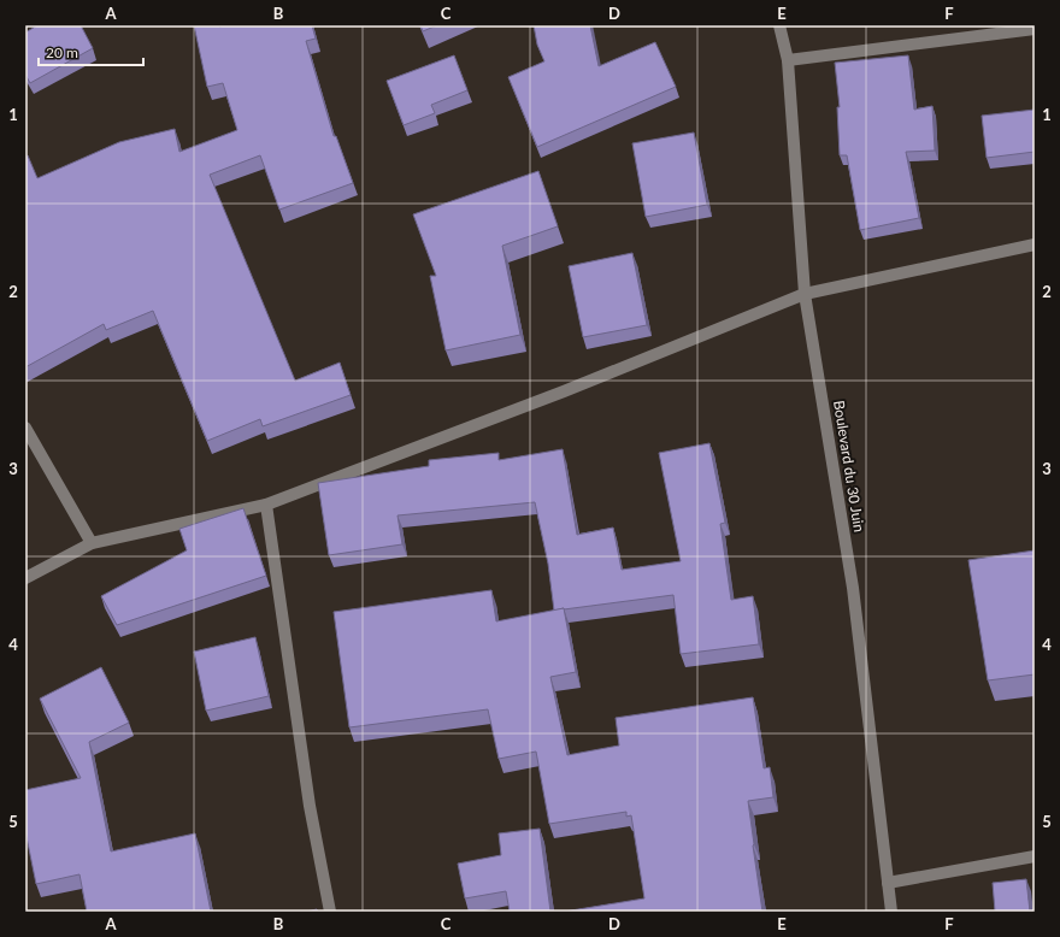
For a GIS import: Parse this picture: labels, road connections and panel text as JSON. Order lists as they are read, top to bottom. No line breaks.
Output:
{"streets":{"street":["Boulevard du 30 Juin"]},"scale_bar":"20 m","grid":{"columns":["A","B","C","D","E","F"],"rows":["1","2","3","4","5"]}}
